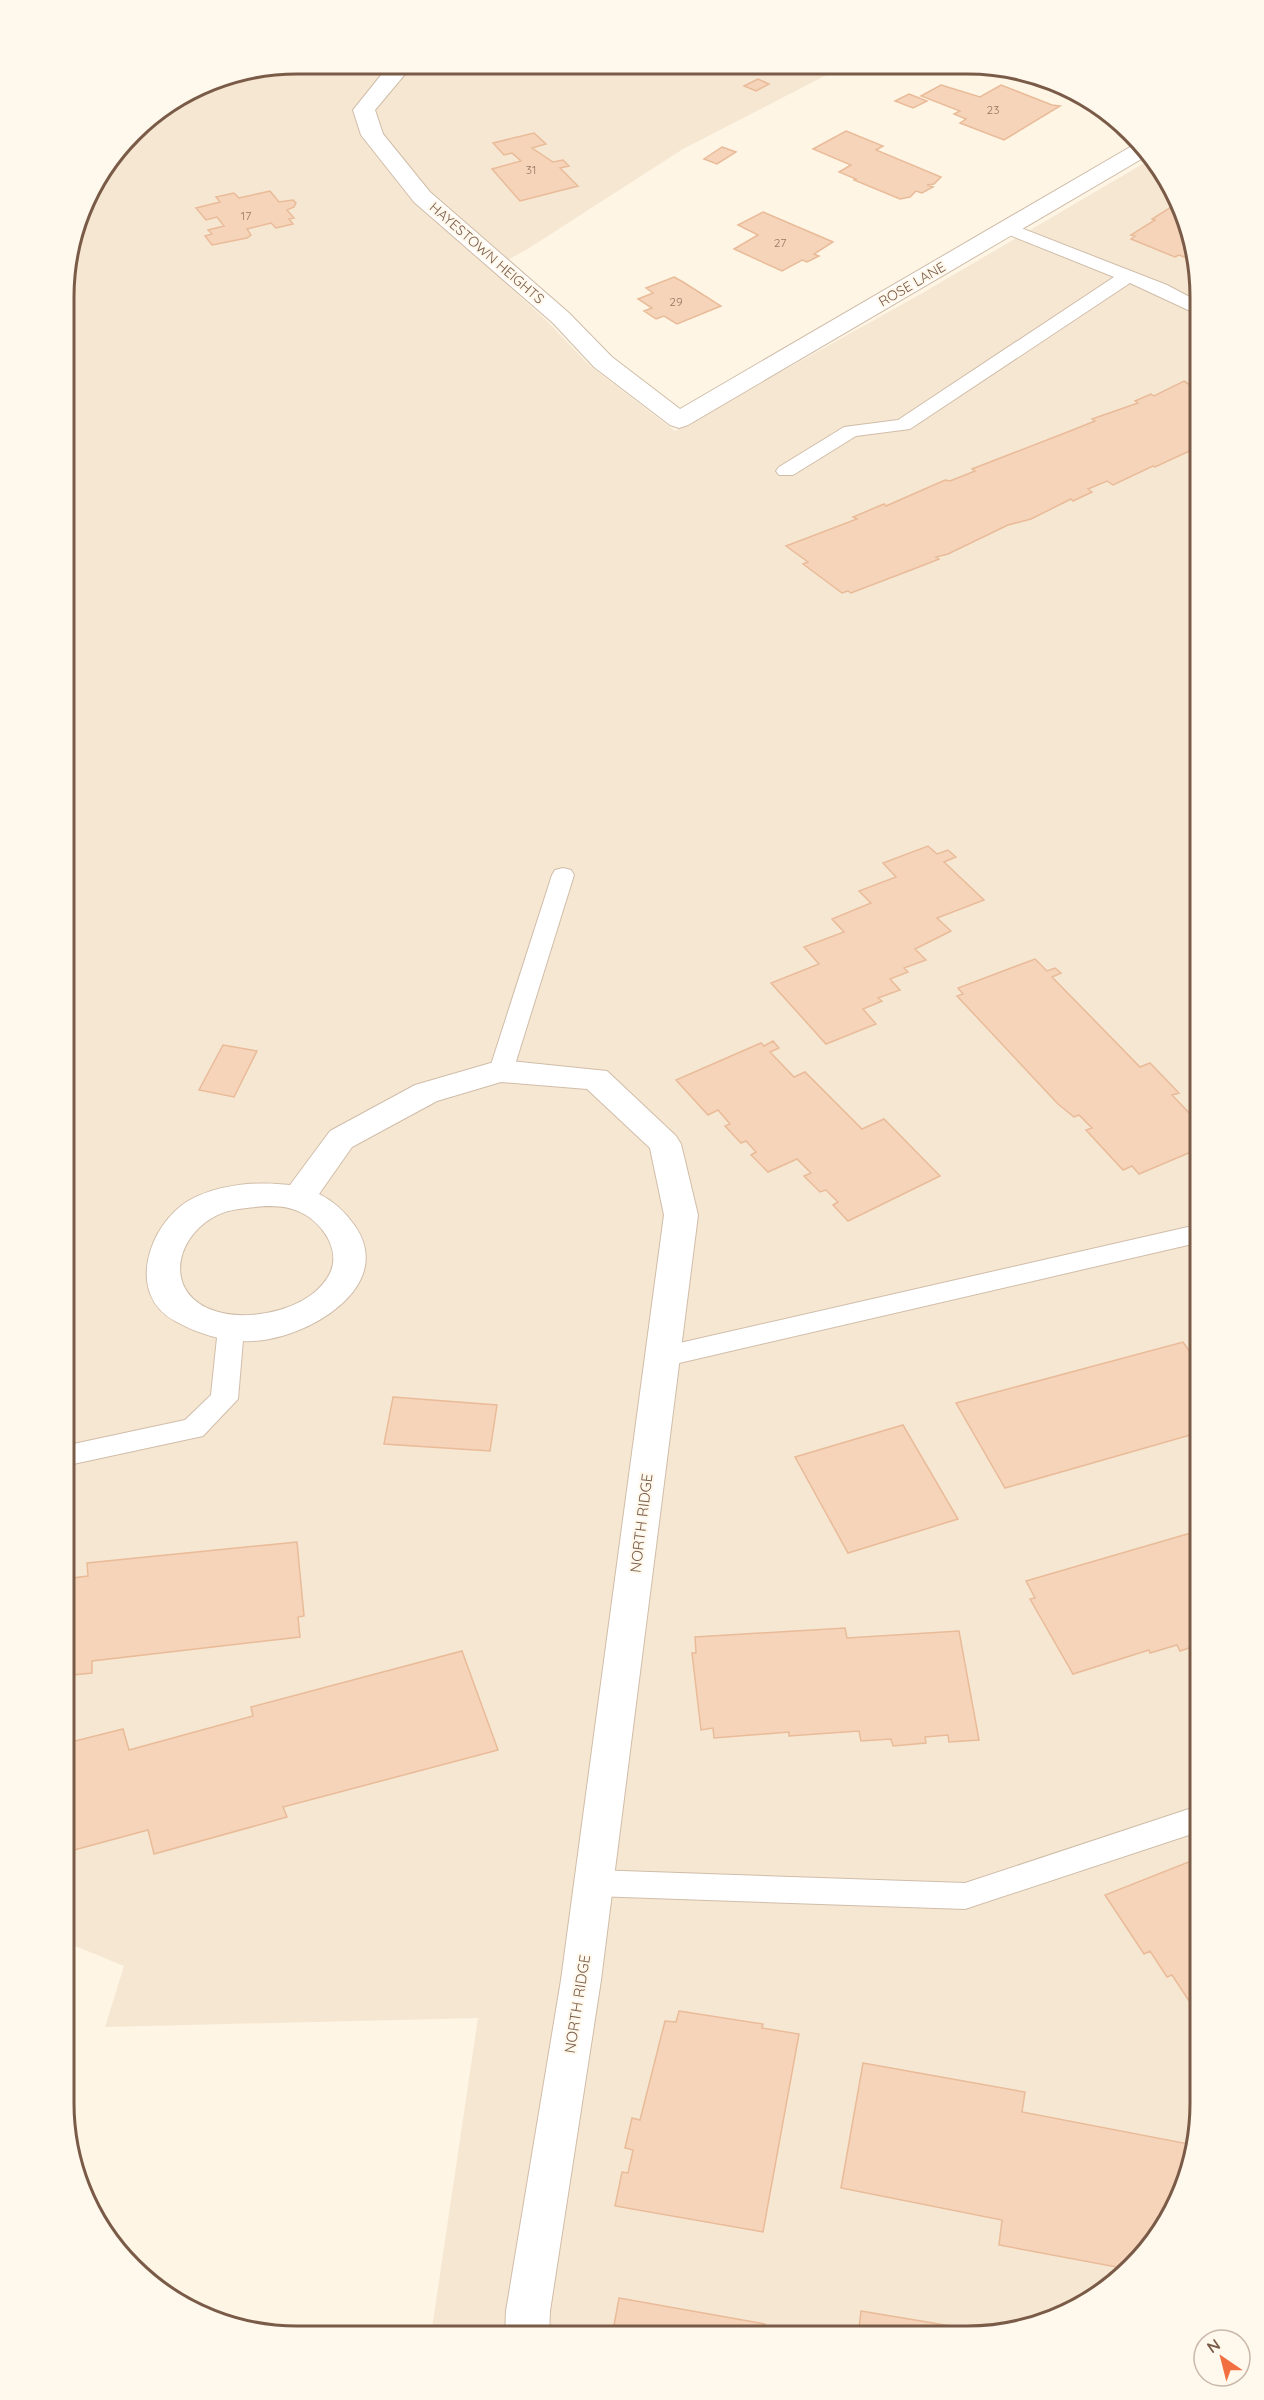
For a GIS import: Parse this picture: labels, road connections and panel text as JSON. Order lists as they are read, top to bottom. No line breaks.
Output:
{"streets":{"street":["HAYESTOWN HEIGHTS","ROSE LANE","NORTH RIDGE"]},"crossings":[["HAYESTOWN HEIGHTS","ROSE LANE"]],"house_numbers":["23","31","17","27","29"],"north":"top left"}
